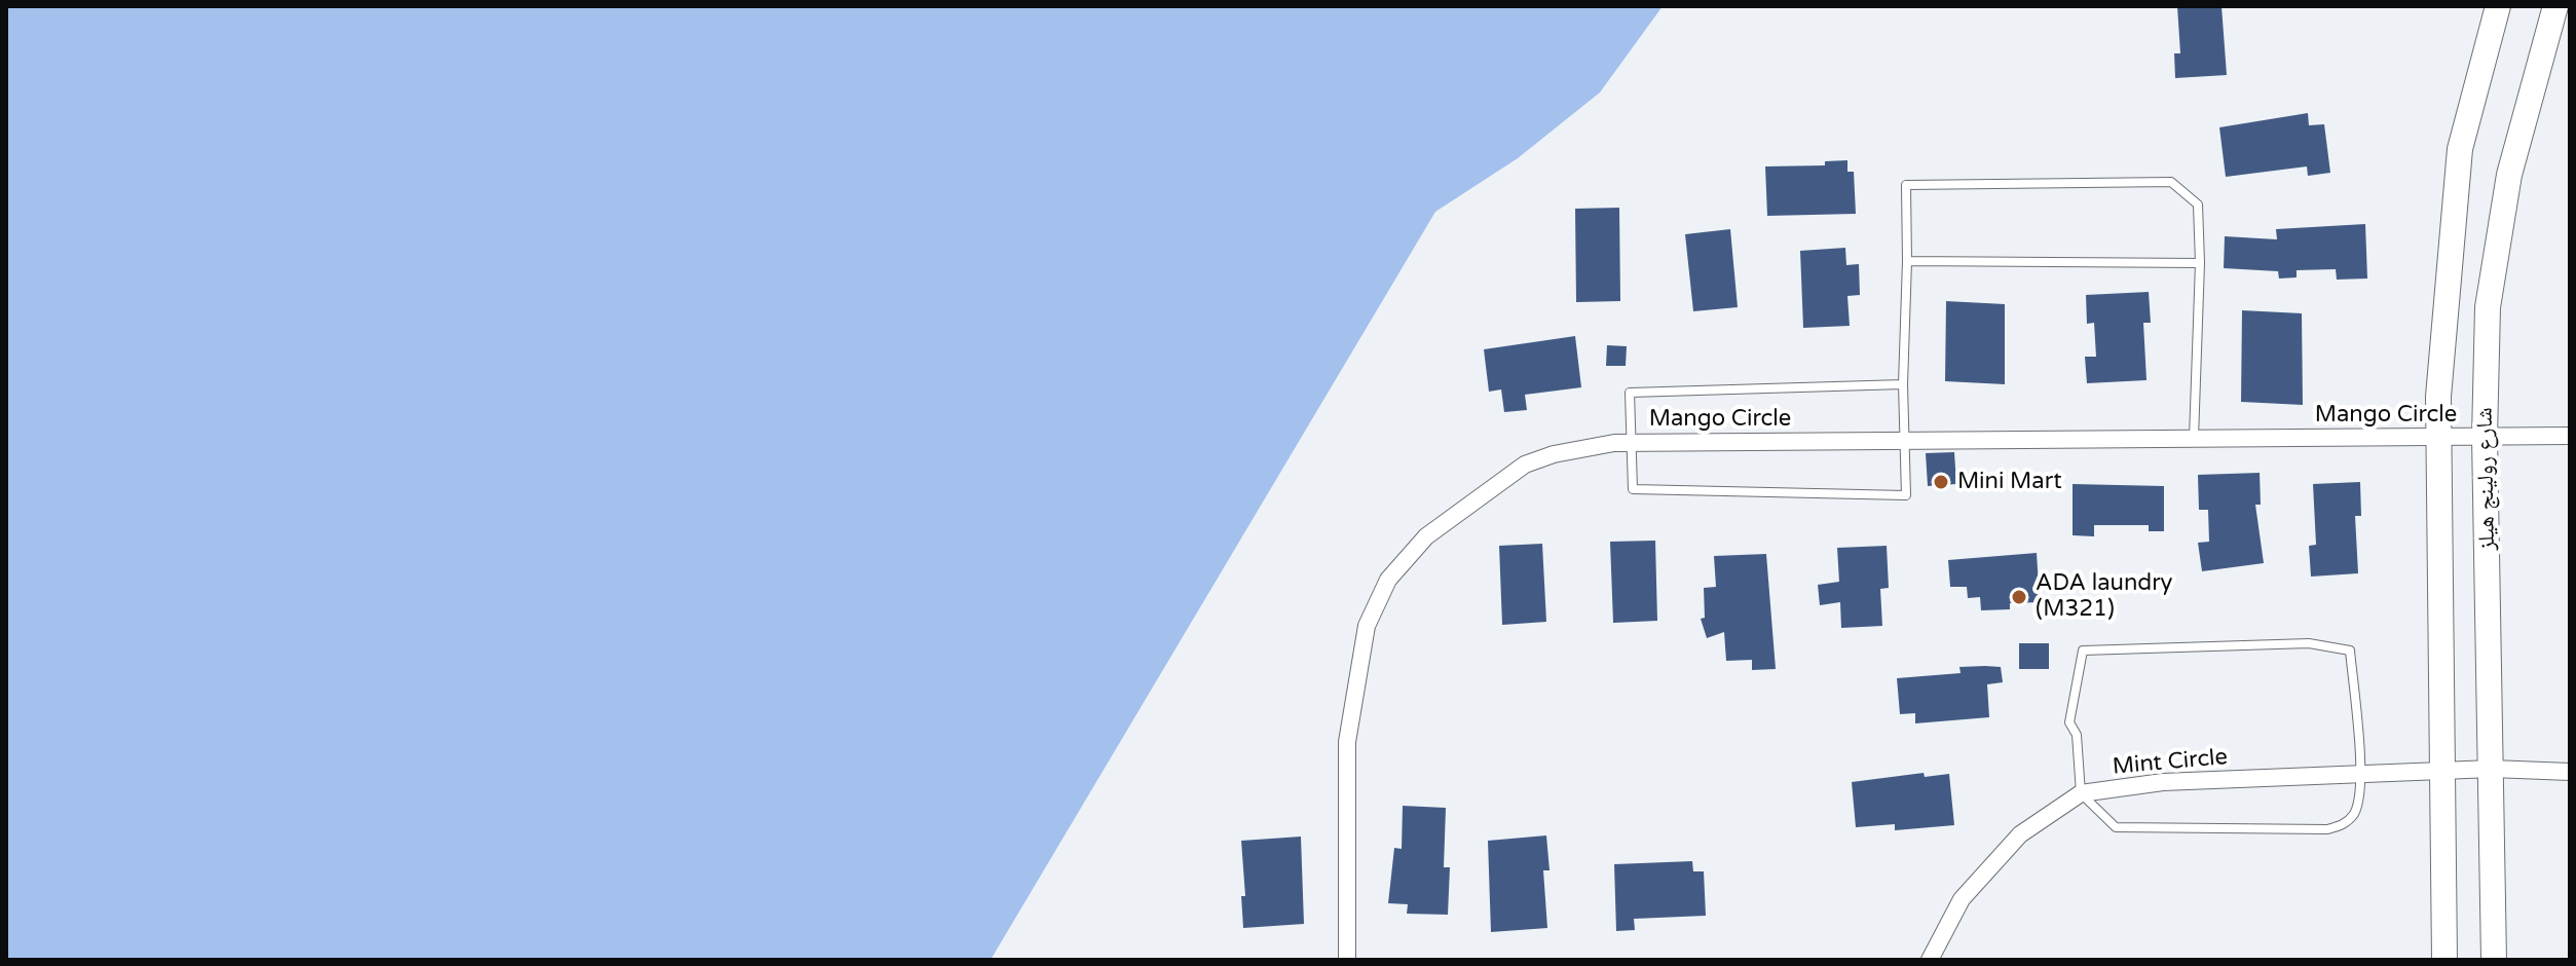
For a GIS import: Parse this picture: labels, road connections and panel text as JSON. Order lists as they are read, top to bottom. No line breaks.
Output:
{"streets":{"main road":["شارع رولينج هيلز"],"street":["Mango Circle","Mint Circle"]},"crossings":[["Mango Circle","شارع رولينج هيلز"],["شارع رولينج هيلز","Mint Circle"]],"places":["Mini Mart","ADA laundry (M321)"]}
